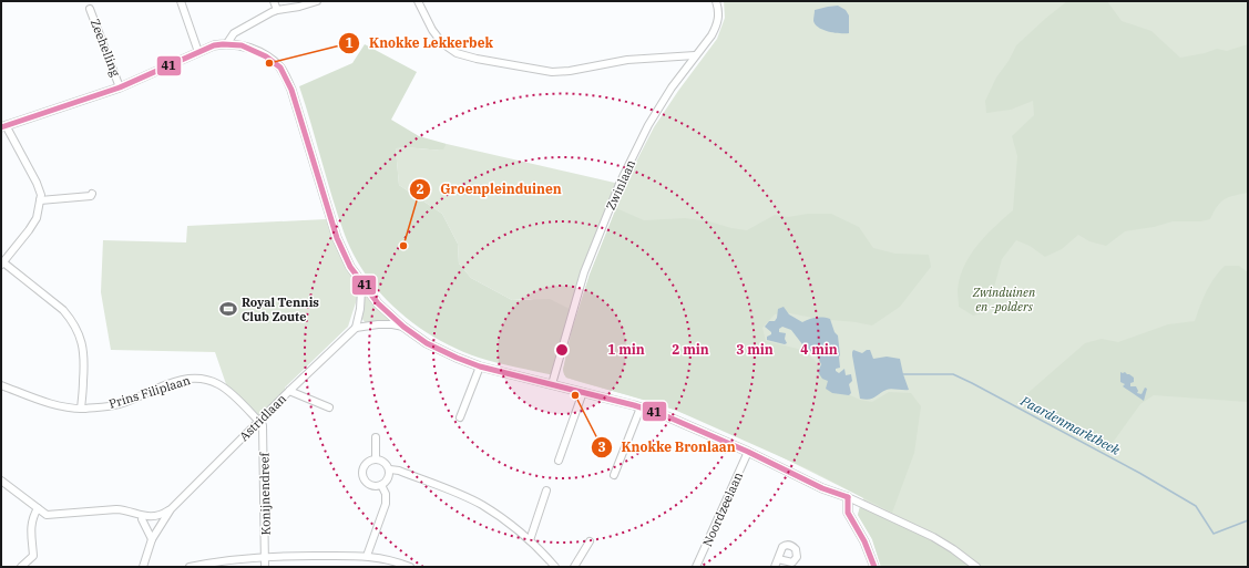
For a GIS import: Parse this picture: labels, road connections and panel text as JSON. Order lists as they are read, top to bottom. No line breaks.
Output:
{"streets":{"street":["Zeehelling","Zwinlaan","Prins Filiplaan","Astridlaan","Konijnendreef","Noordzeelaan"]},"crossings":[["Prins Filiplaan","Astridlaan"],["Prins Filiplaan","Konijnendreef"],["Astridlaan","Konijnendreef"]],"water":["Paardenmarktbeek"],"parks":["Zwinduinen en -polders"],"places":{"other":["Knokke Lekkerbek","Groenpleinduinen","Knokke Bronlaan"],"sports":["Royal Tennis Club Zoute"]},"lines":["transit line 41"],"rings":["1 min","2 min","3 min","4 min"]}
